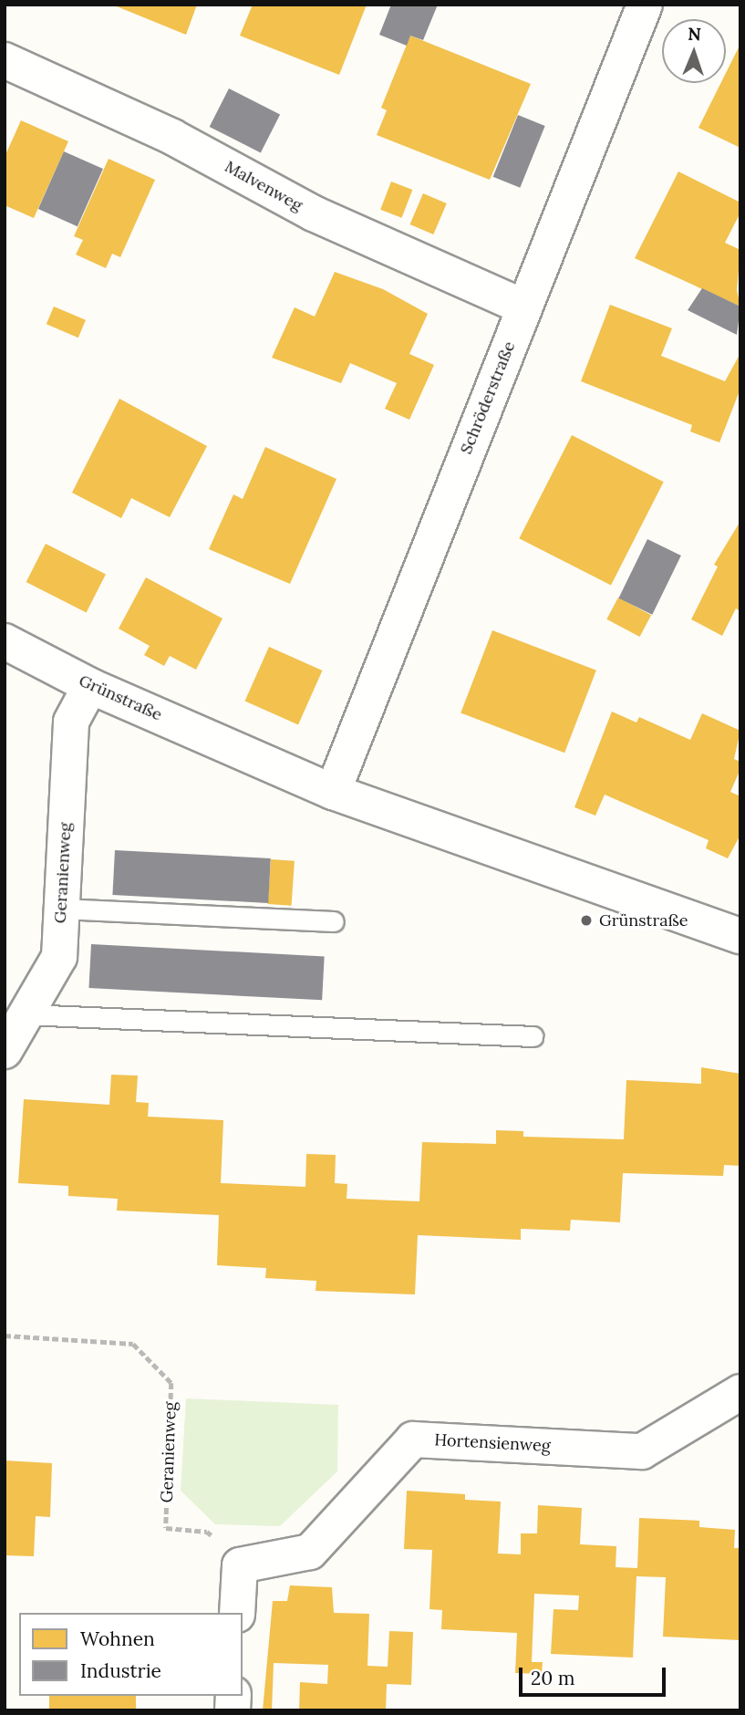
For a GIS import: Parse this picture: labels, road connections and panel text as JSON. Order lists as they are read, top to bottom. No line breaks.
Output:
{"streets":{"street":["Malvenweg","Schröderstraße","Grünstraße","Geranienweg","Hortensienweg"]},"crossings":[["Malvenweg","Schröderstraße"],["Schröderstraße","Grünstraße"],["Grünstraße","Geranienweg"],["Geranienweg","Hortensienweg"]],"places":["Grünstraße"],"legend":["Wohnen","Industrie"],"scale_bar":"20 m","north":"top"}
